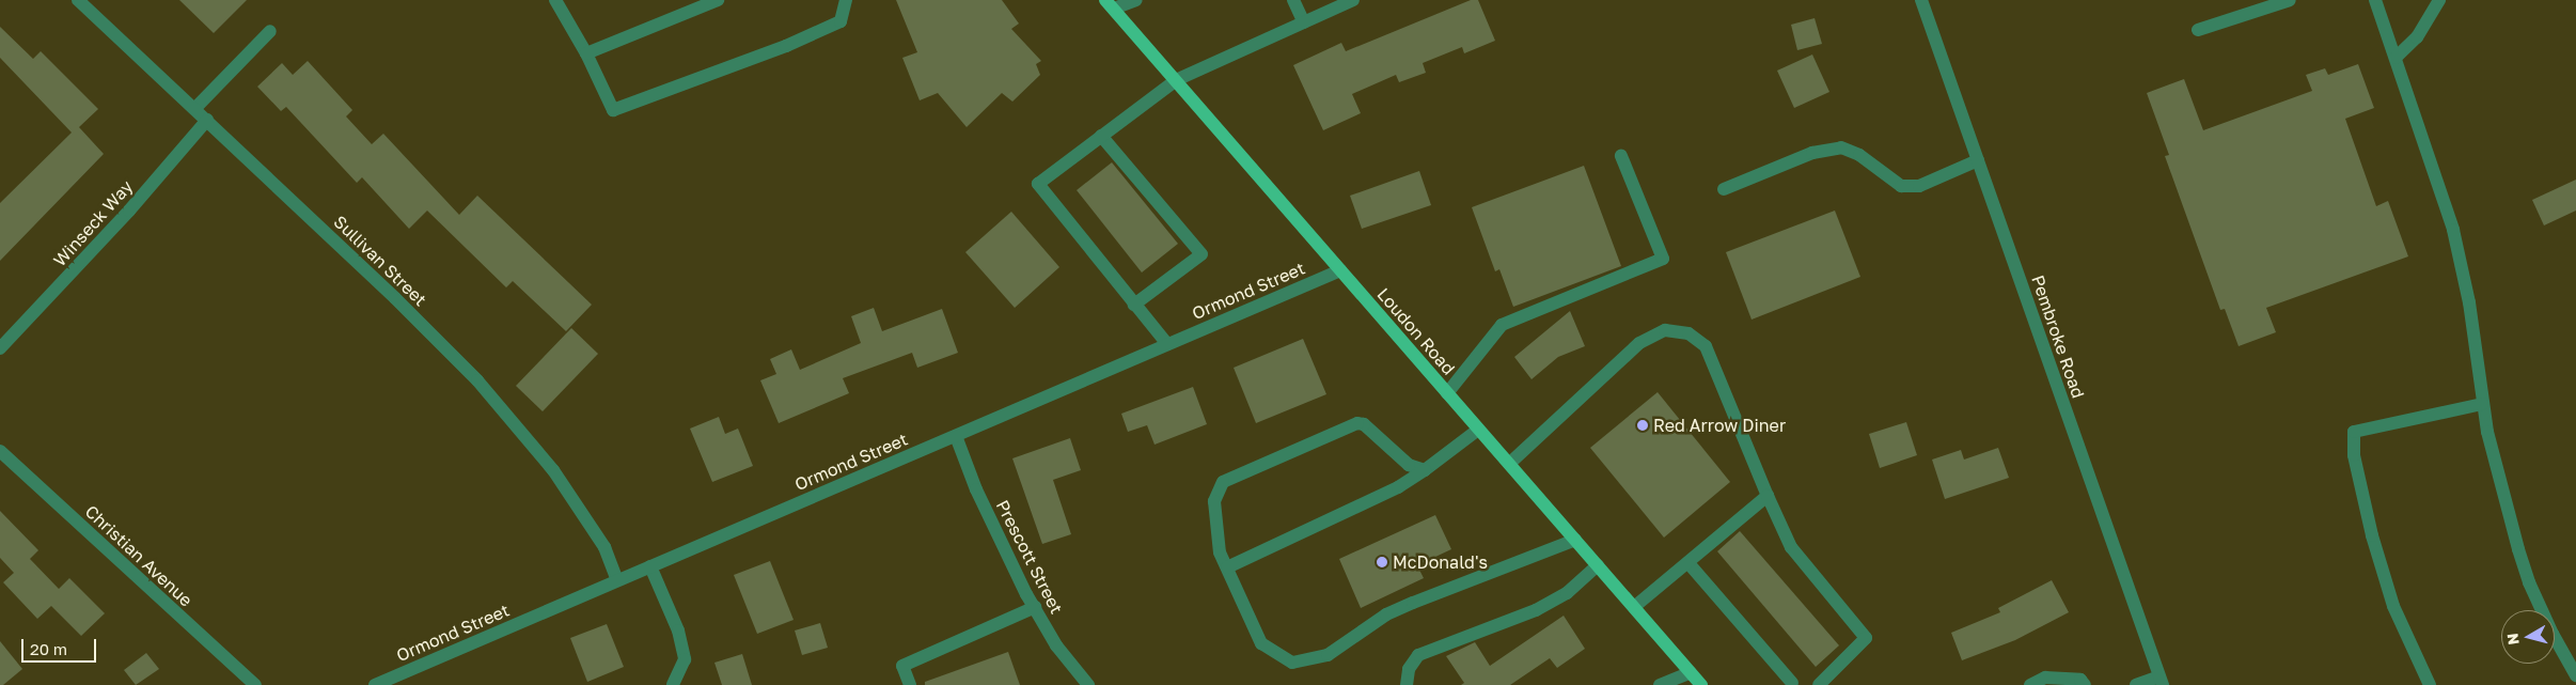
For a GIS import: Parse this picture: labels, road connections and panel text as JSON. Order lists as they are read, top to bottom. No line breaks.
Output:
{"streets":{"main road":["Loudon Road"],"street":["Winseck Way","Sullivan Street","Ormond Street","Pembroke Road","Christian Avenue","Prescott Street"]},"crossings":[["Winseck Way","Sullivan Street"],["Sullivan Street","Ormond Street"],["Ormond Street","Loudon Road"],["Ormond Street","Prescott Street"]],"places":["Red Arrow Diner","McDonald's"],"scale_bar":"20 m","north":"left"}
